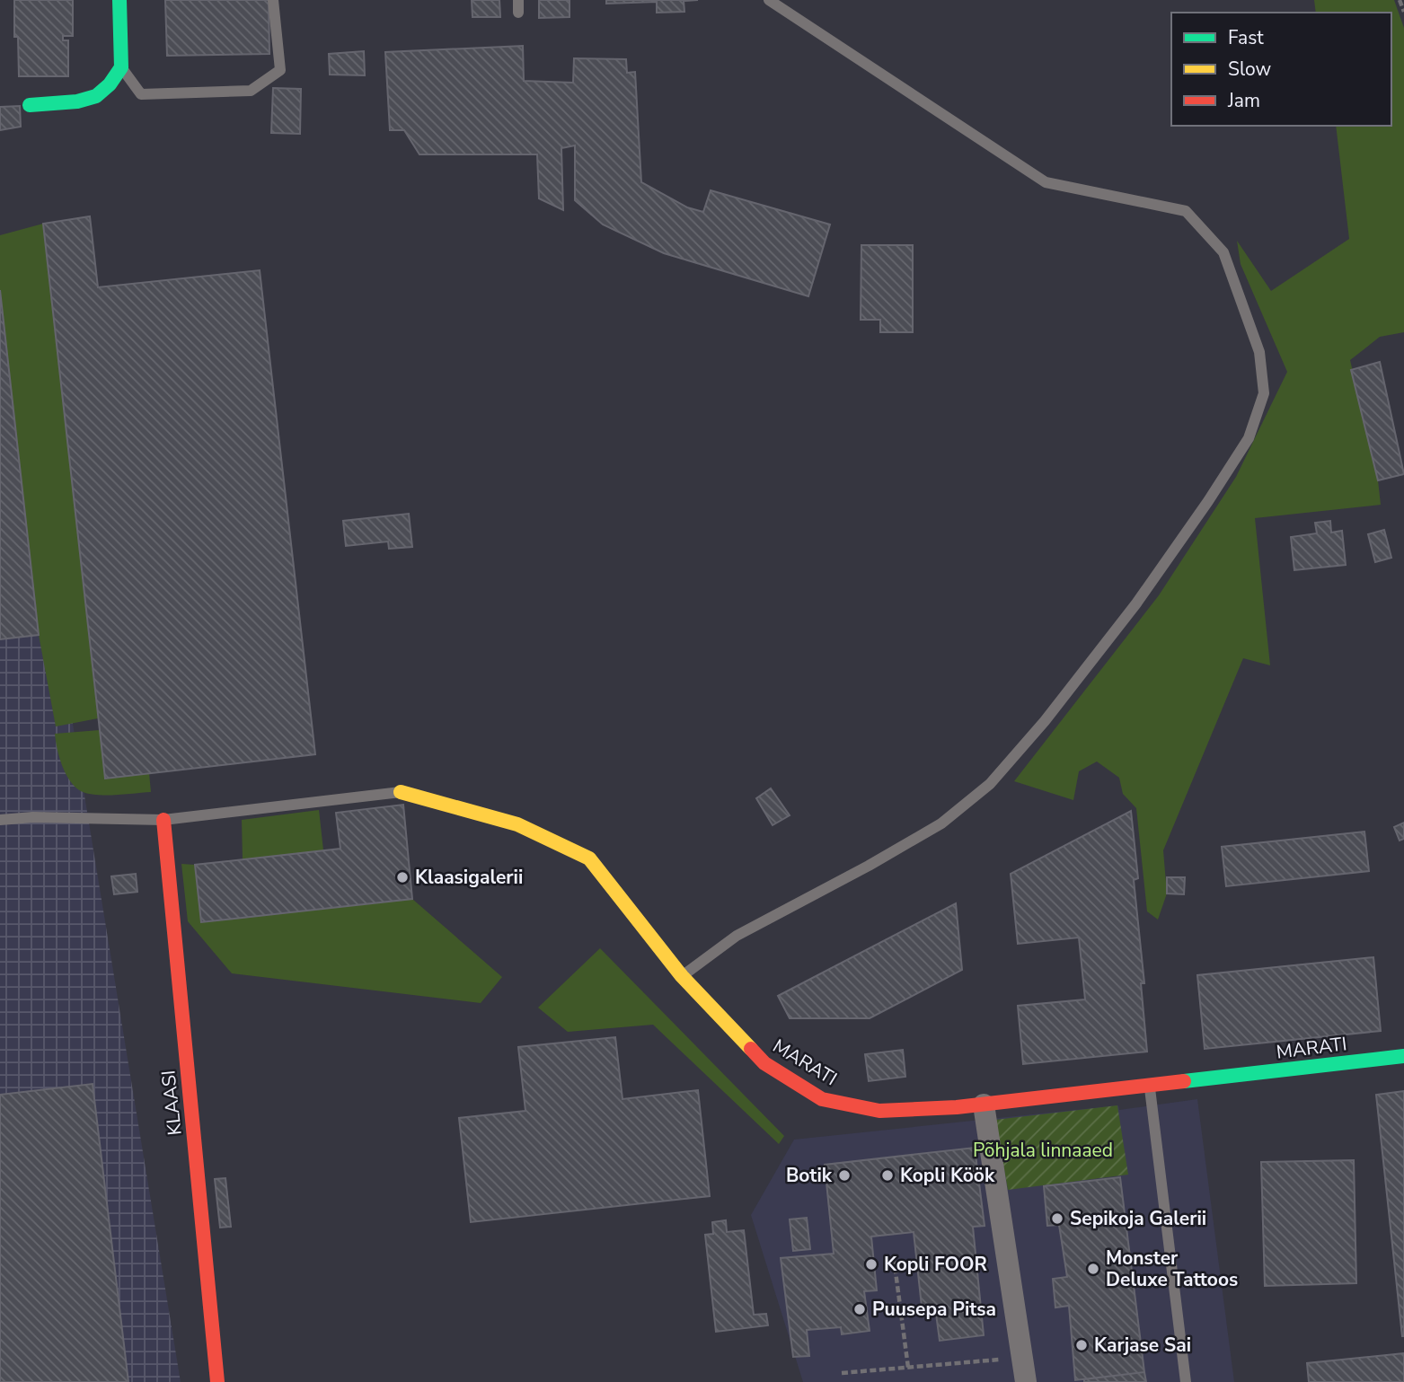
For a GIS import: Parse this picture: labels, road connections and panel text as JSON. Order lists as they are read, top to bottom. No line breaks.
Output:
{"streets":{"street":["MARATI","KLAASI"]},"parks":["Põhjala linnaaed"],"places":["Klaasigalerii","Botik","Kopli Köök","Sepikoja Galerii","Kopli FOOR","Monster Deluxe Tattoos","Puusepa Pitsa","Karjase Sai"],"legend":["Fast","Slow","Jam"]}
